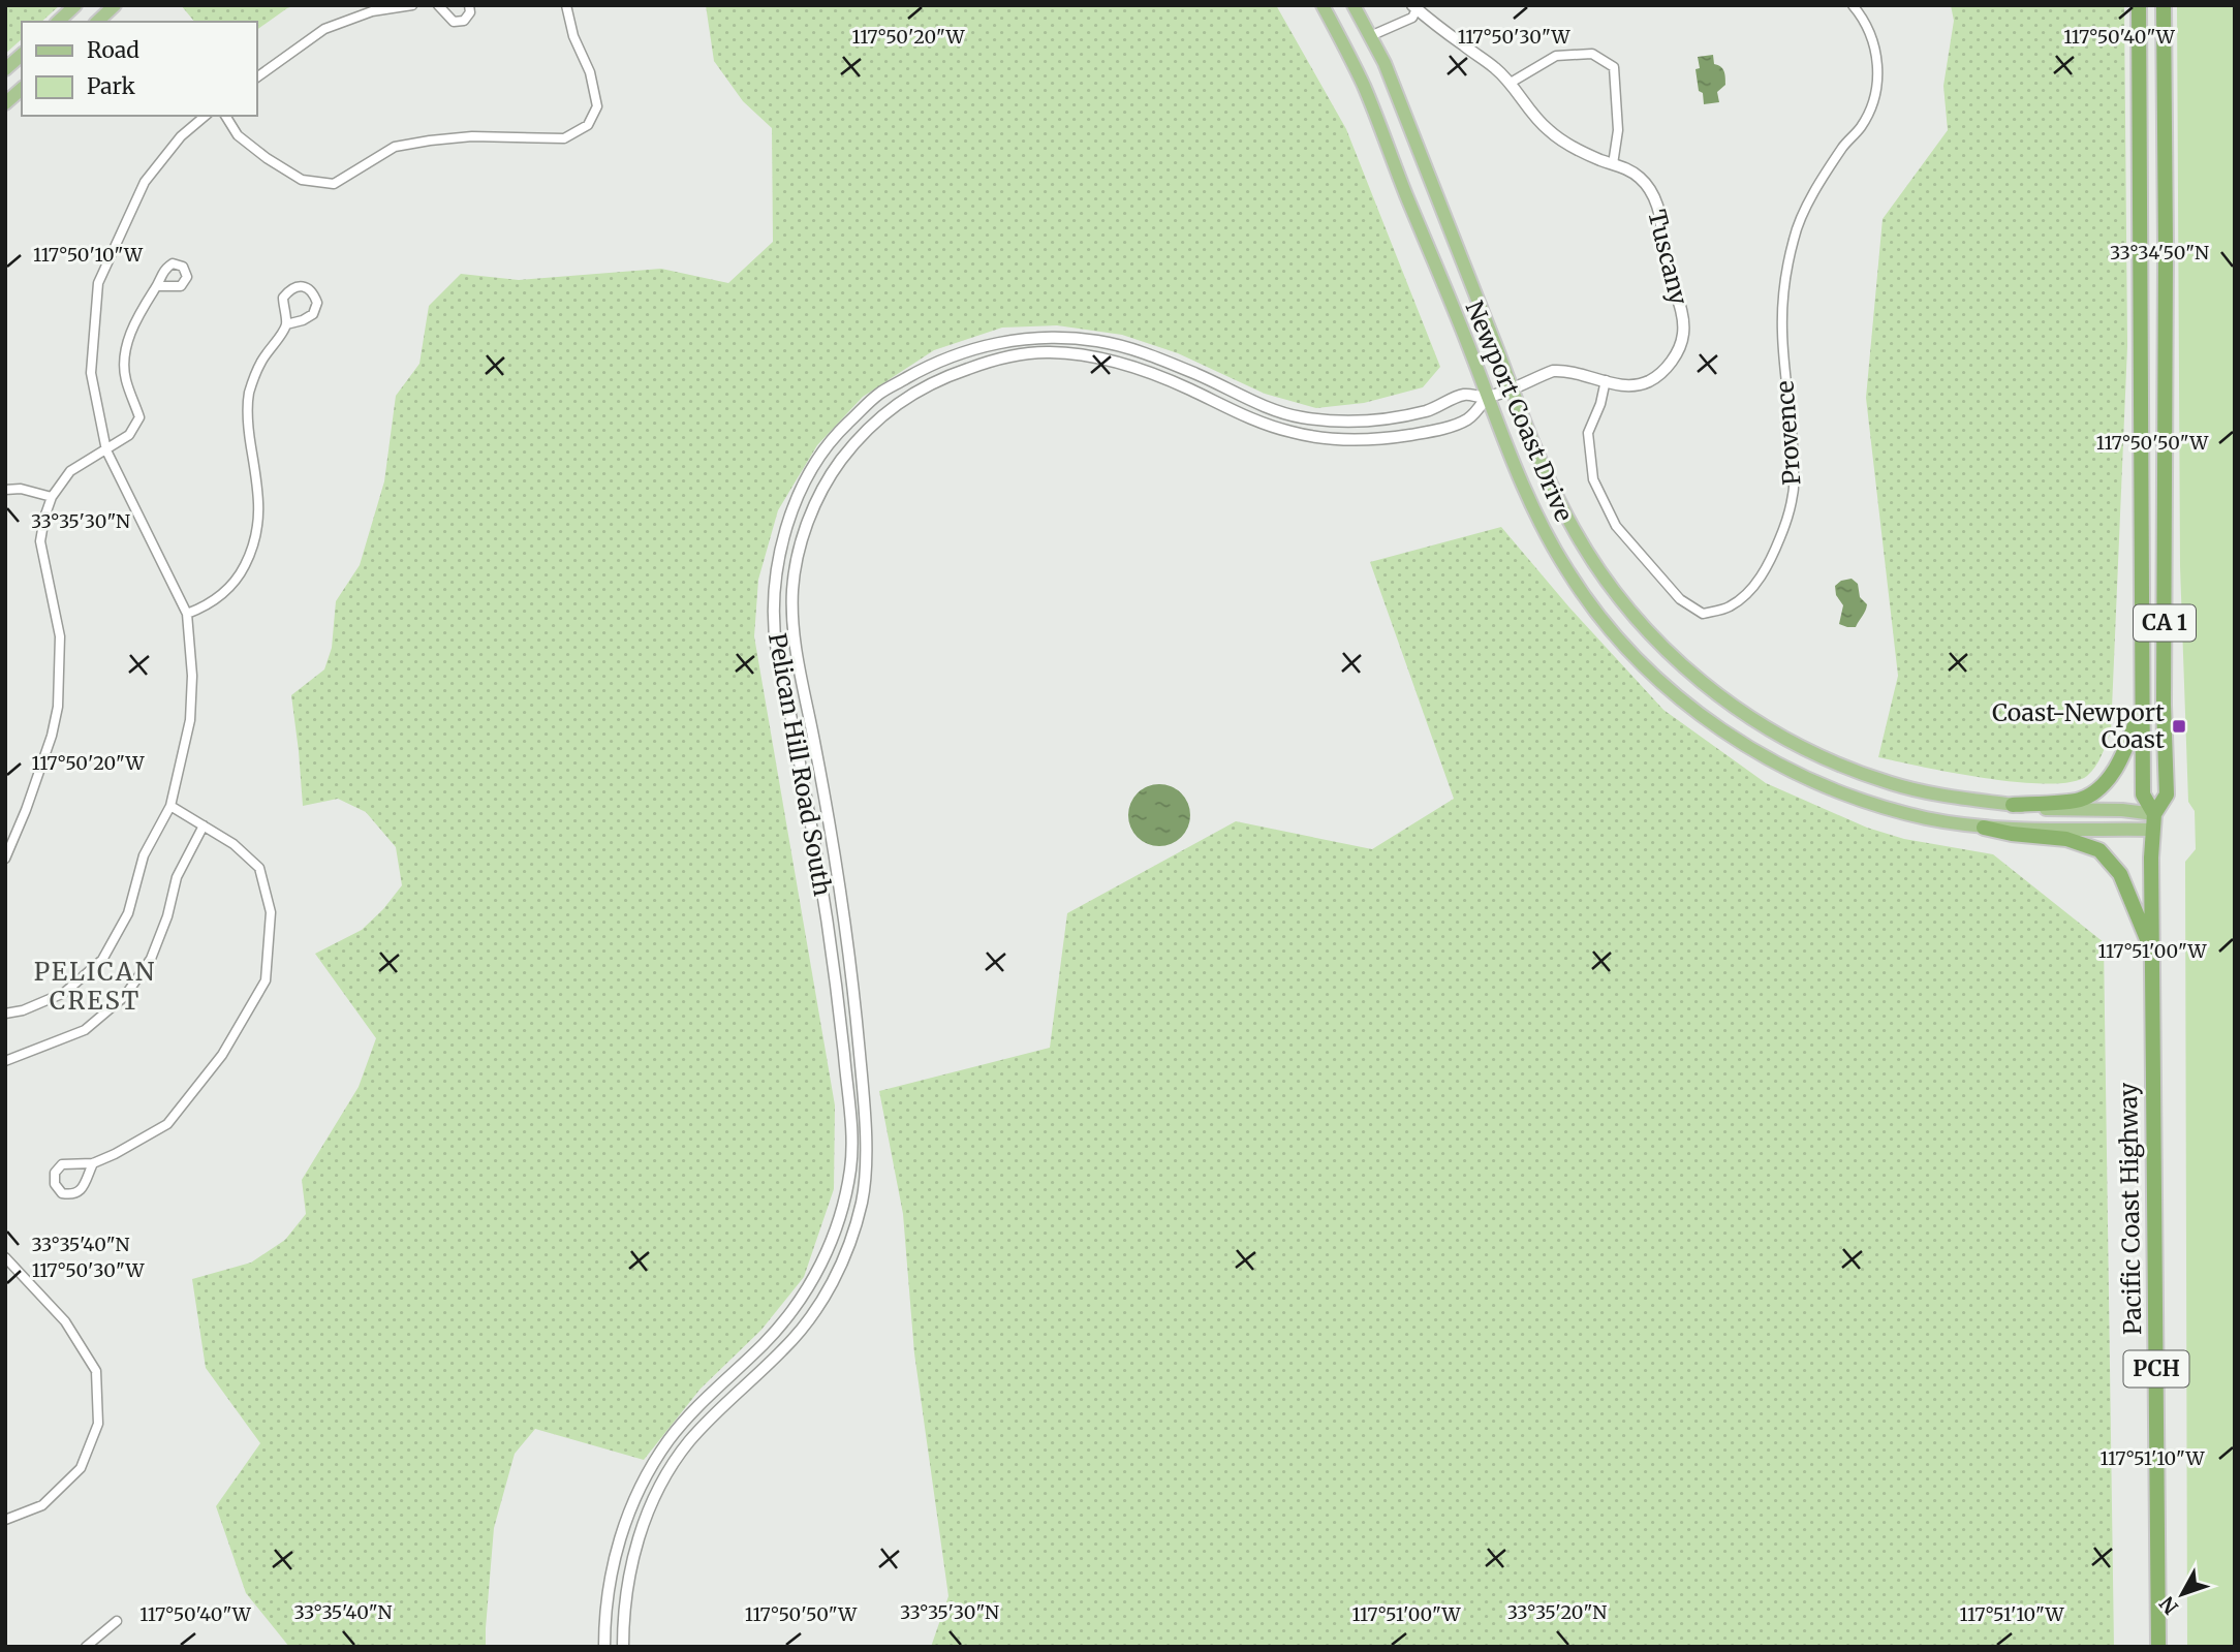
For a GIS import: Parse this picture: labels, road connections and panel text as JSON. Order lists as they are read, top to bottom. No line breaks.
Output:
{"streets":{"highway":["CA 1","Pacific Coast Highway","PCH"],"main road":["Newport Coast Drive"],"street":["Tuscany","Provence","Pelican Hill Road South"]},"crossings":[["Tuscany","Newport Coast Drive"],["Tuscany","Provence"],["Tuscany","Pelican Hill Road South"],["Newport Coast Drive","Pelican Hill Road South"],["Newport Coast Drive","Pacific Coast Highway"]],"districts":["PELICAN CREST"],"places":{"transit":["Coast-Newport Coast"]},"legend":["Road","Park"],"north":"bottom left","coordinates":["117°50'30\"W","117°50'20\"W","117°50'40\"W","33°34'50\"N","117°50'10\"W","117°50'50\"W","33°35'30\"N","117°51'00\"W","33°35'40\"N","117°51'10\"W","33°35'20\"N"]}
